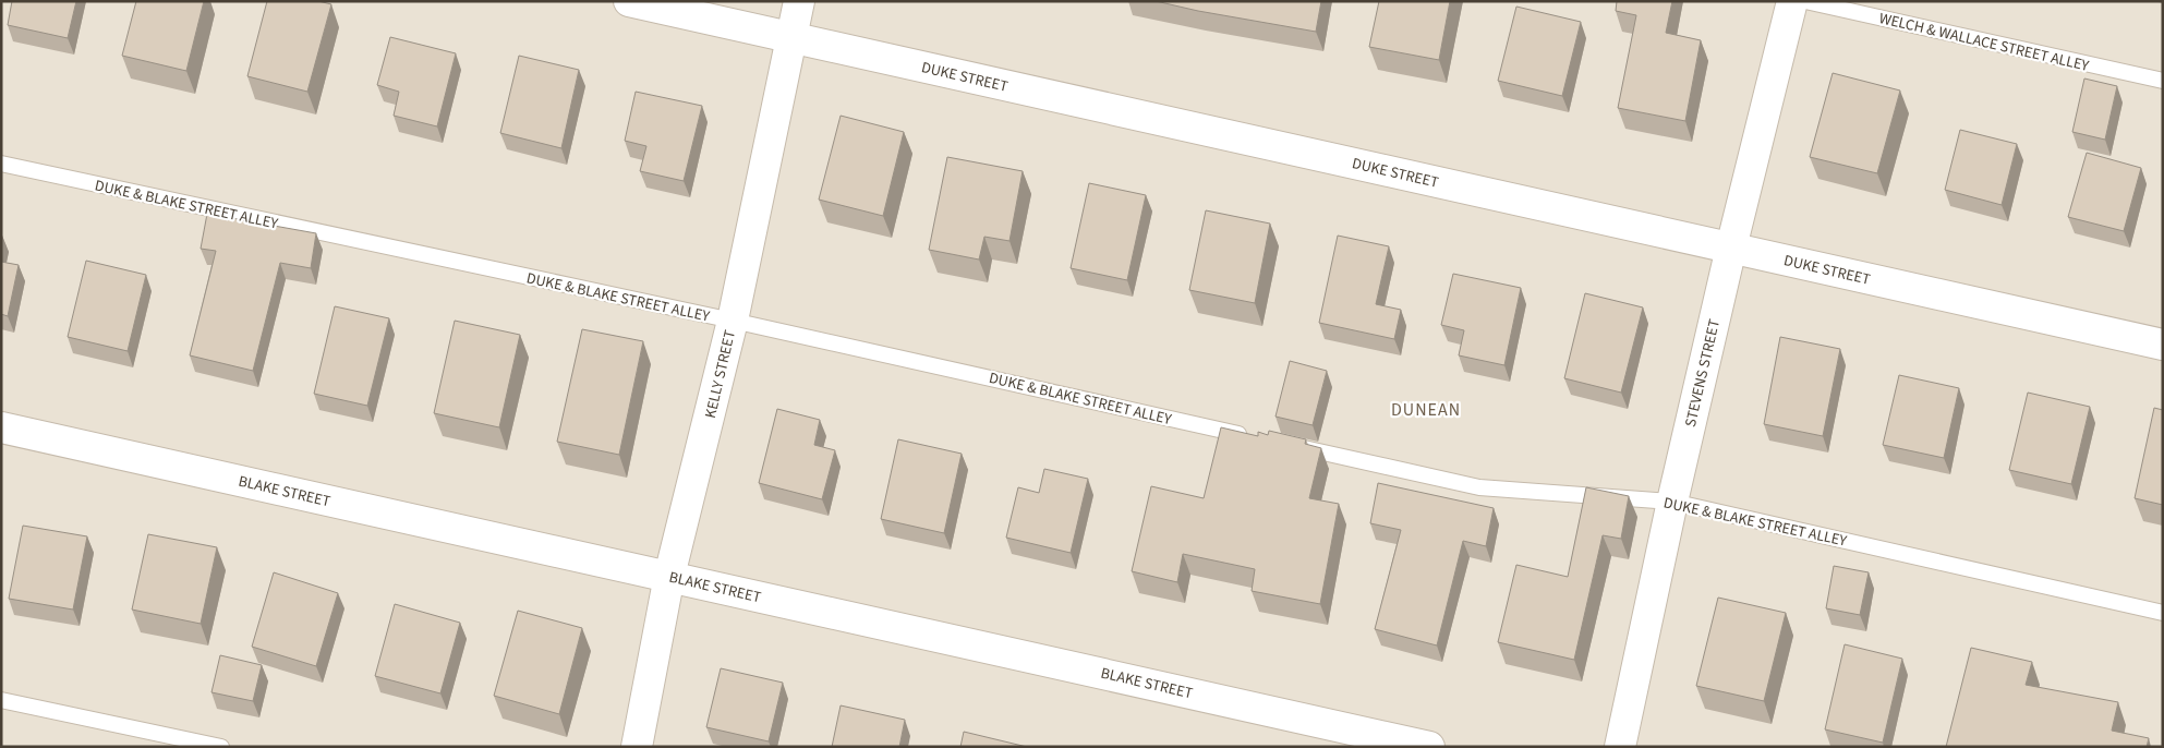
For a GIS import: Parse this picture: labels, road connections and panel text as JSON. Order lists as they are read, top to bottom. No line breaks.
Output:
{"streets":{"street":["DUKE STREET","STEVENS STREET","KELLY STREET","BLAKE STREET"],"lane":["WELCH & WALLACE STREET ALLEY","DUKE & BLAKE STREET ALLEY"]},"crossings":[["DUKE STREET","STEVENS STREET"],["DUKE STREET","KELLY STREET"],["DUKE & BLAKE STREET ALLEY","STEVENS STREET"],["DUKE & BLAKE STREET ALLEY","KELLY STREET"],["KELLY STREET","BLAKE STREET"]],"districts":["DUNEAN"]}
